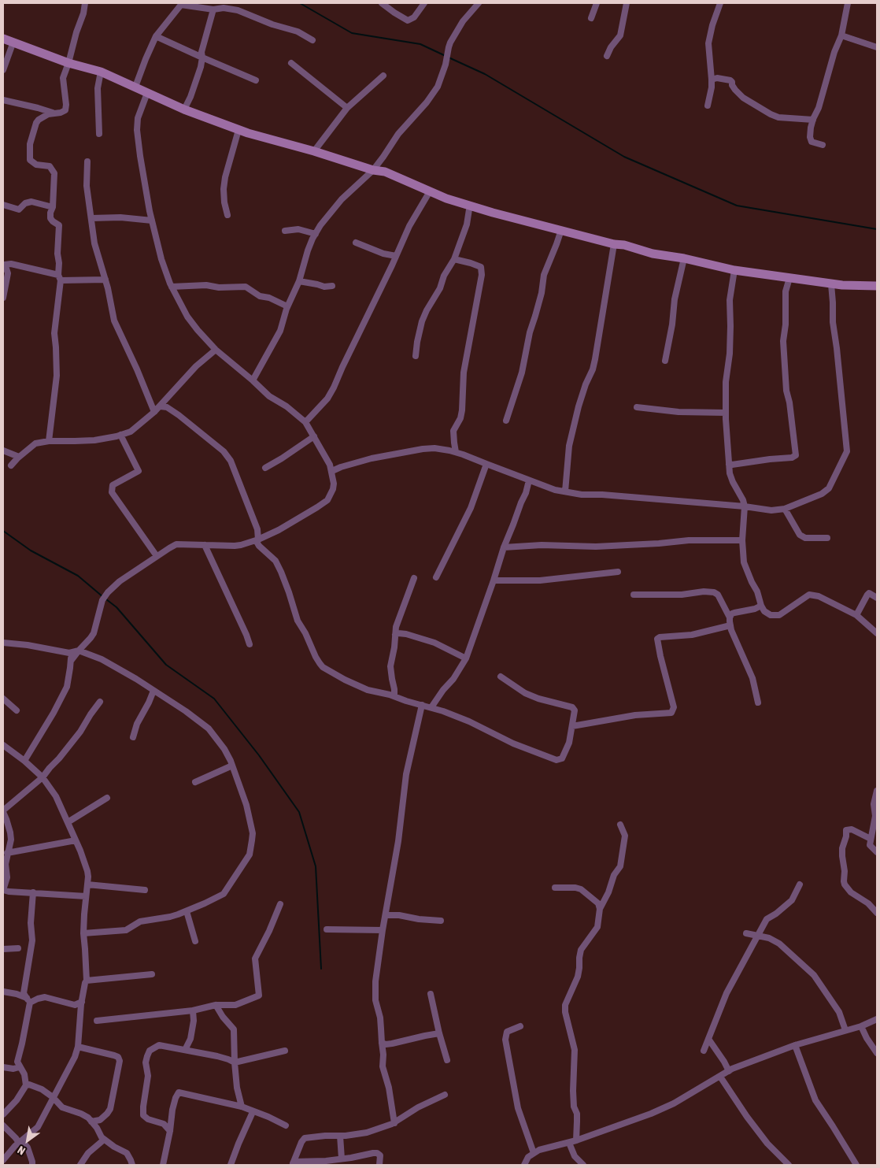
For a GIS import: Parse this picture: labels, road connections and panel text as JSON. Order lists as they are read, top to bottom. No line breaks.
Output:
{"north":"bottom left"}
